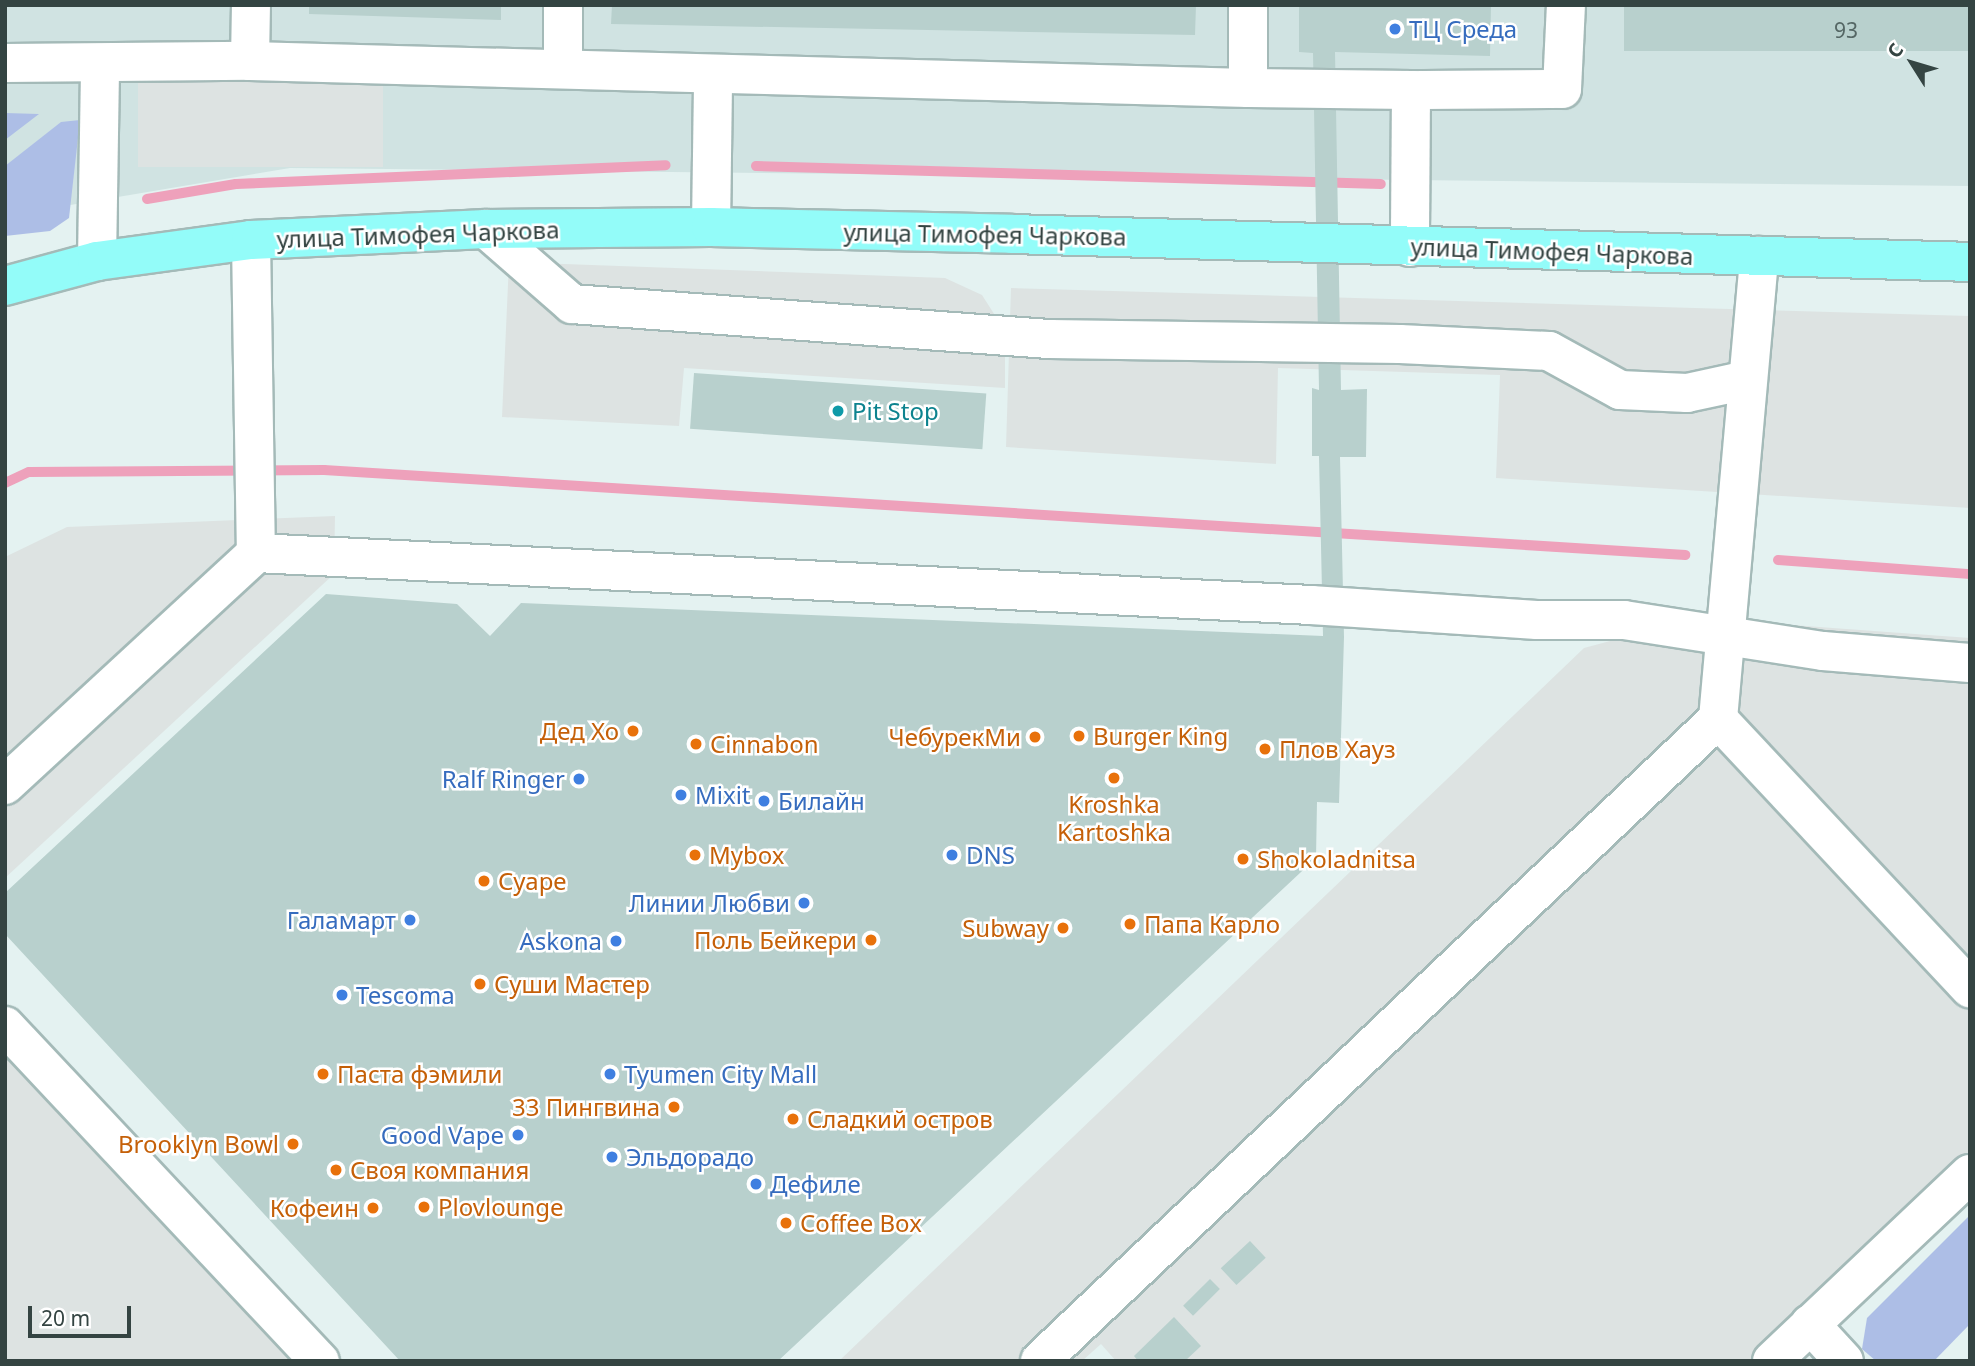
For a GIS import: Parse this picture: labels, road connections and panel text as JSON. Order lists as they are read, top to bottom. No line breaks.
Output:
{"streets":{"main road":["улица Тимофея Чаркова"]},"places":["ТЦ Среда","Pit Stop","Дед Хо","Burger King","ЧебурекМи","Cinnabon","Плов Хауз","Kroshka Kartoshka","Ralf Ringer","Mixit","Билайн","Mybox","DNS","Shokoladnitsa","Суаре","Линии Любви","Галамарт","Папа Карло","Subway","Поль Бейкери","Askona","Суши Мастер","Tescoma","Паста фэмили","Tyumen City Mall","33 Пингвина","Сладкий остров","Good Vape","Brooklyn Bowl","Эльдорадо","Своя компания","Дефиле","Plovlounge","Кофеин","Coffee Box"],"house_numbers":["93"],"scale_bar":"20 m","north":"top left"}
